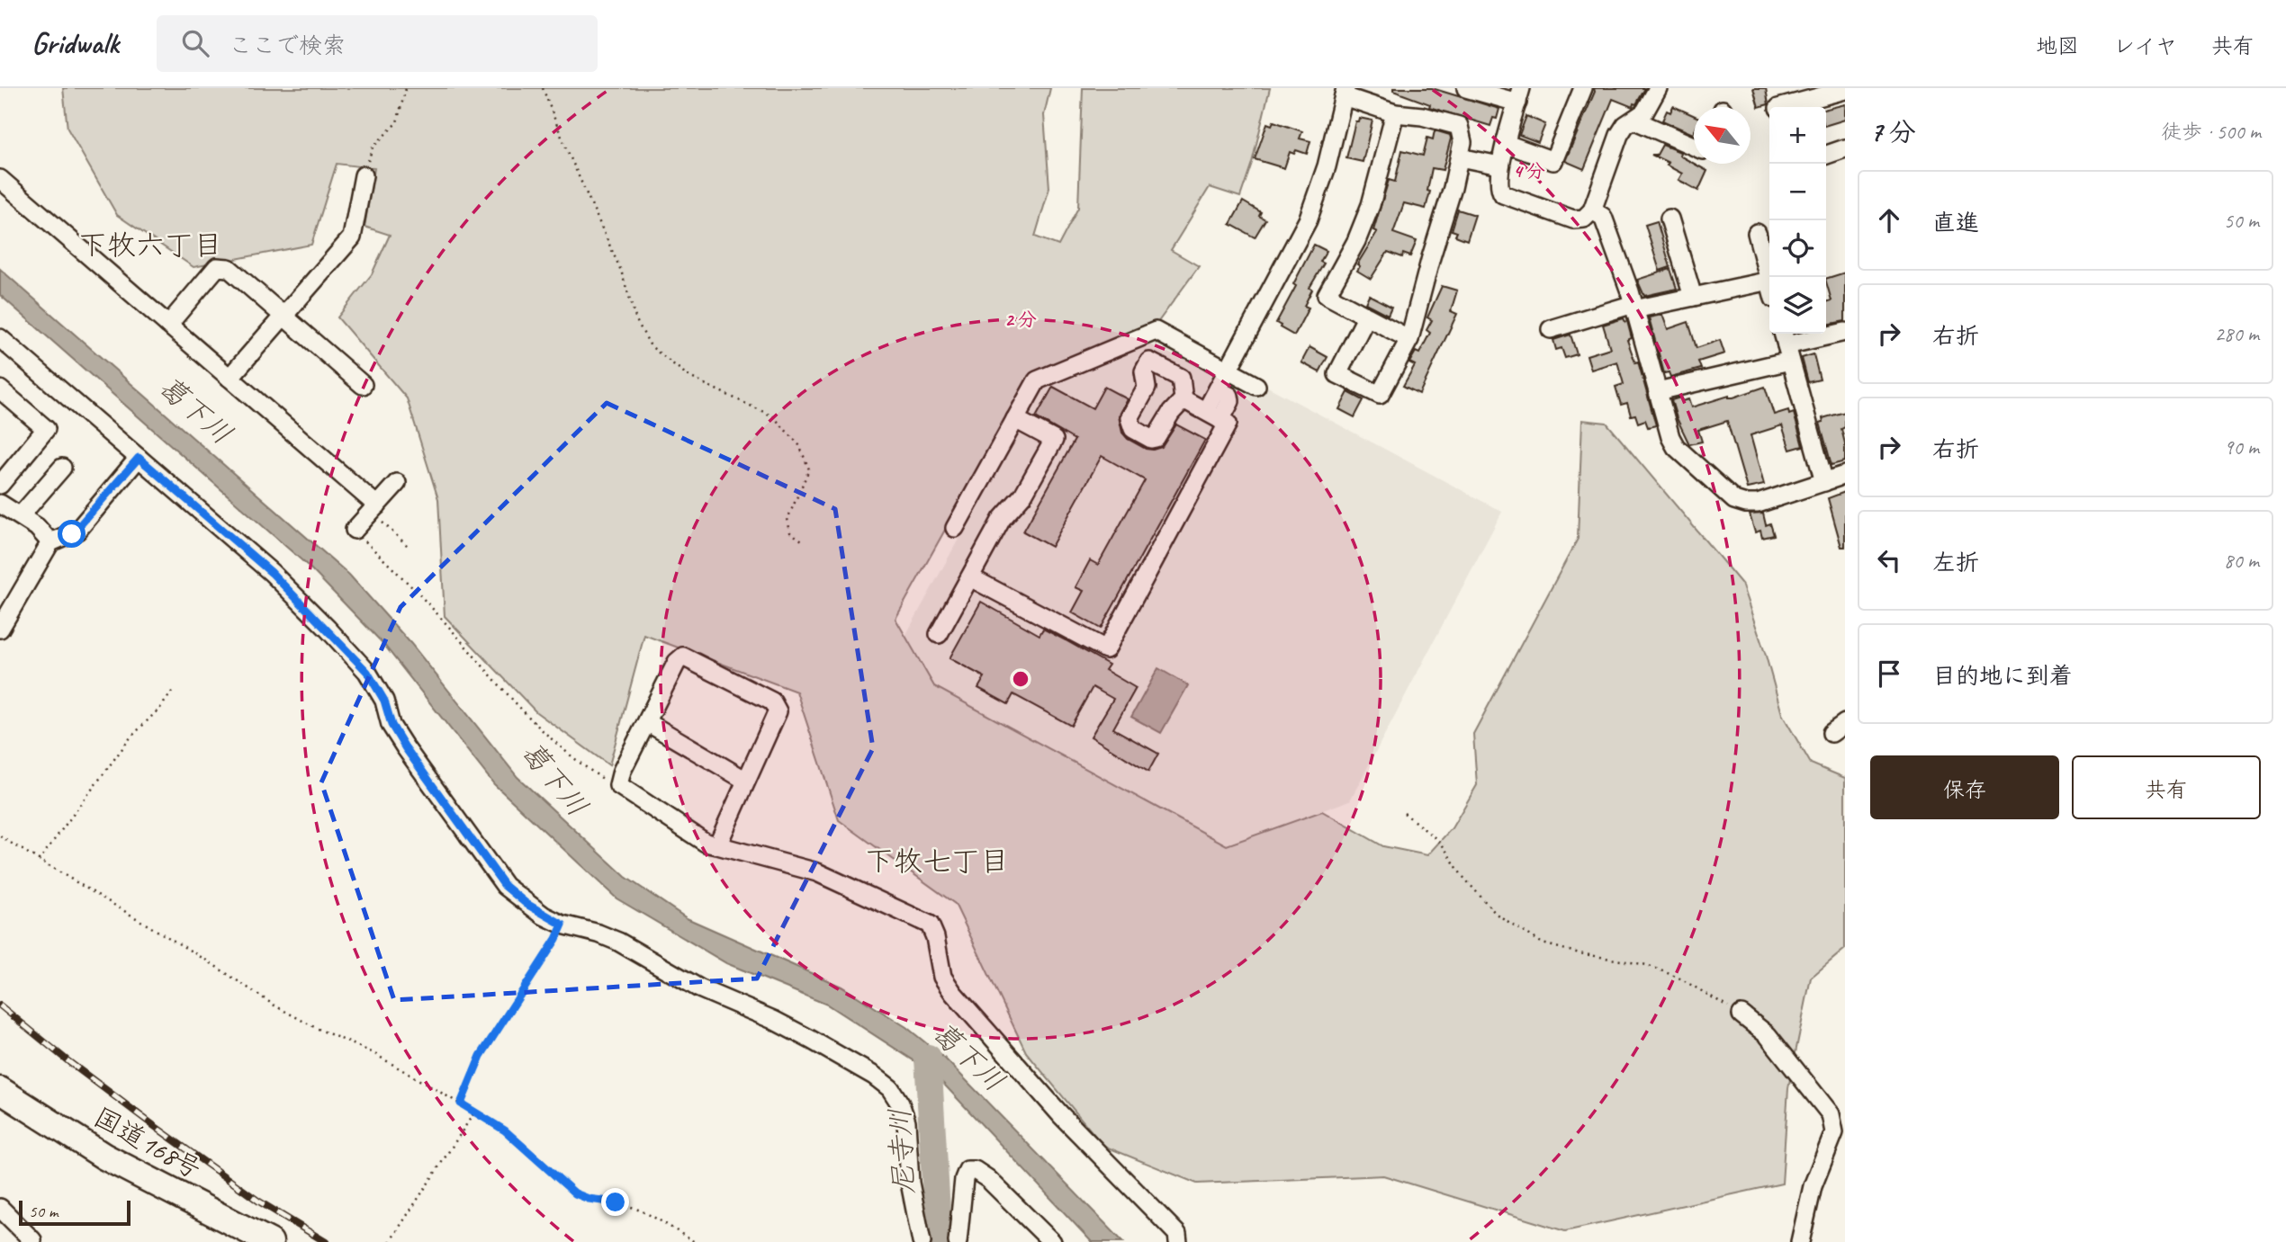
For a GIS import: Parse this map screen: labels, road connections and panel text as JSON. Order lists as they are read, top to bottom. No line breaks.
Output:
{"streets":{"highway":["国道168号"]},"districts":["下牧六丁目","下牧七丁目"],"water":["葛下川","尼寺川"],"scale_bar":"50 m","north":"top left","page":{"header":"Gridwalk","search":"ここで検索","nav":["地図","レイヤ","共有"],"heading":["7 分","徒歩 · 500 m"],"map_buttons":["+","−"],"list":[["直進","50 m"],["右折","280 m"],["右折","90 m"],["左折","80 m"],"目的地に到着"],"buttons":["保存","共有"],"scale":"50 m"},"rings":["4 分","2 分"]}
